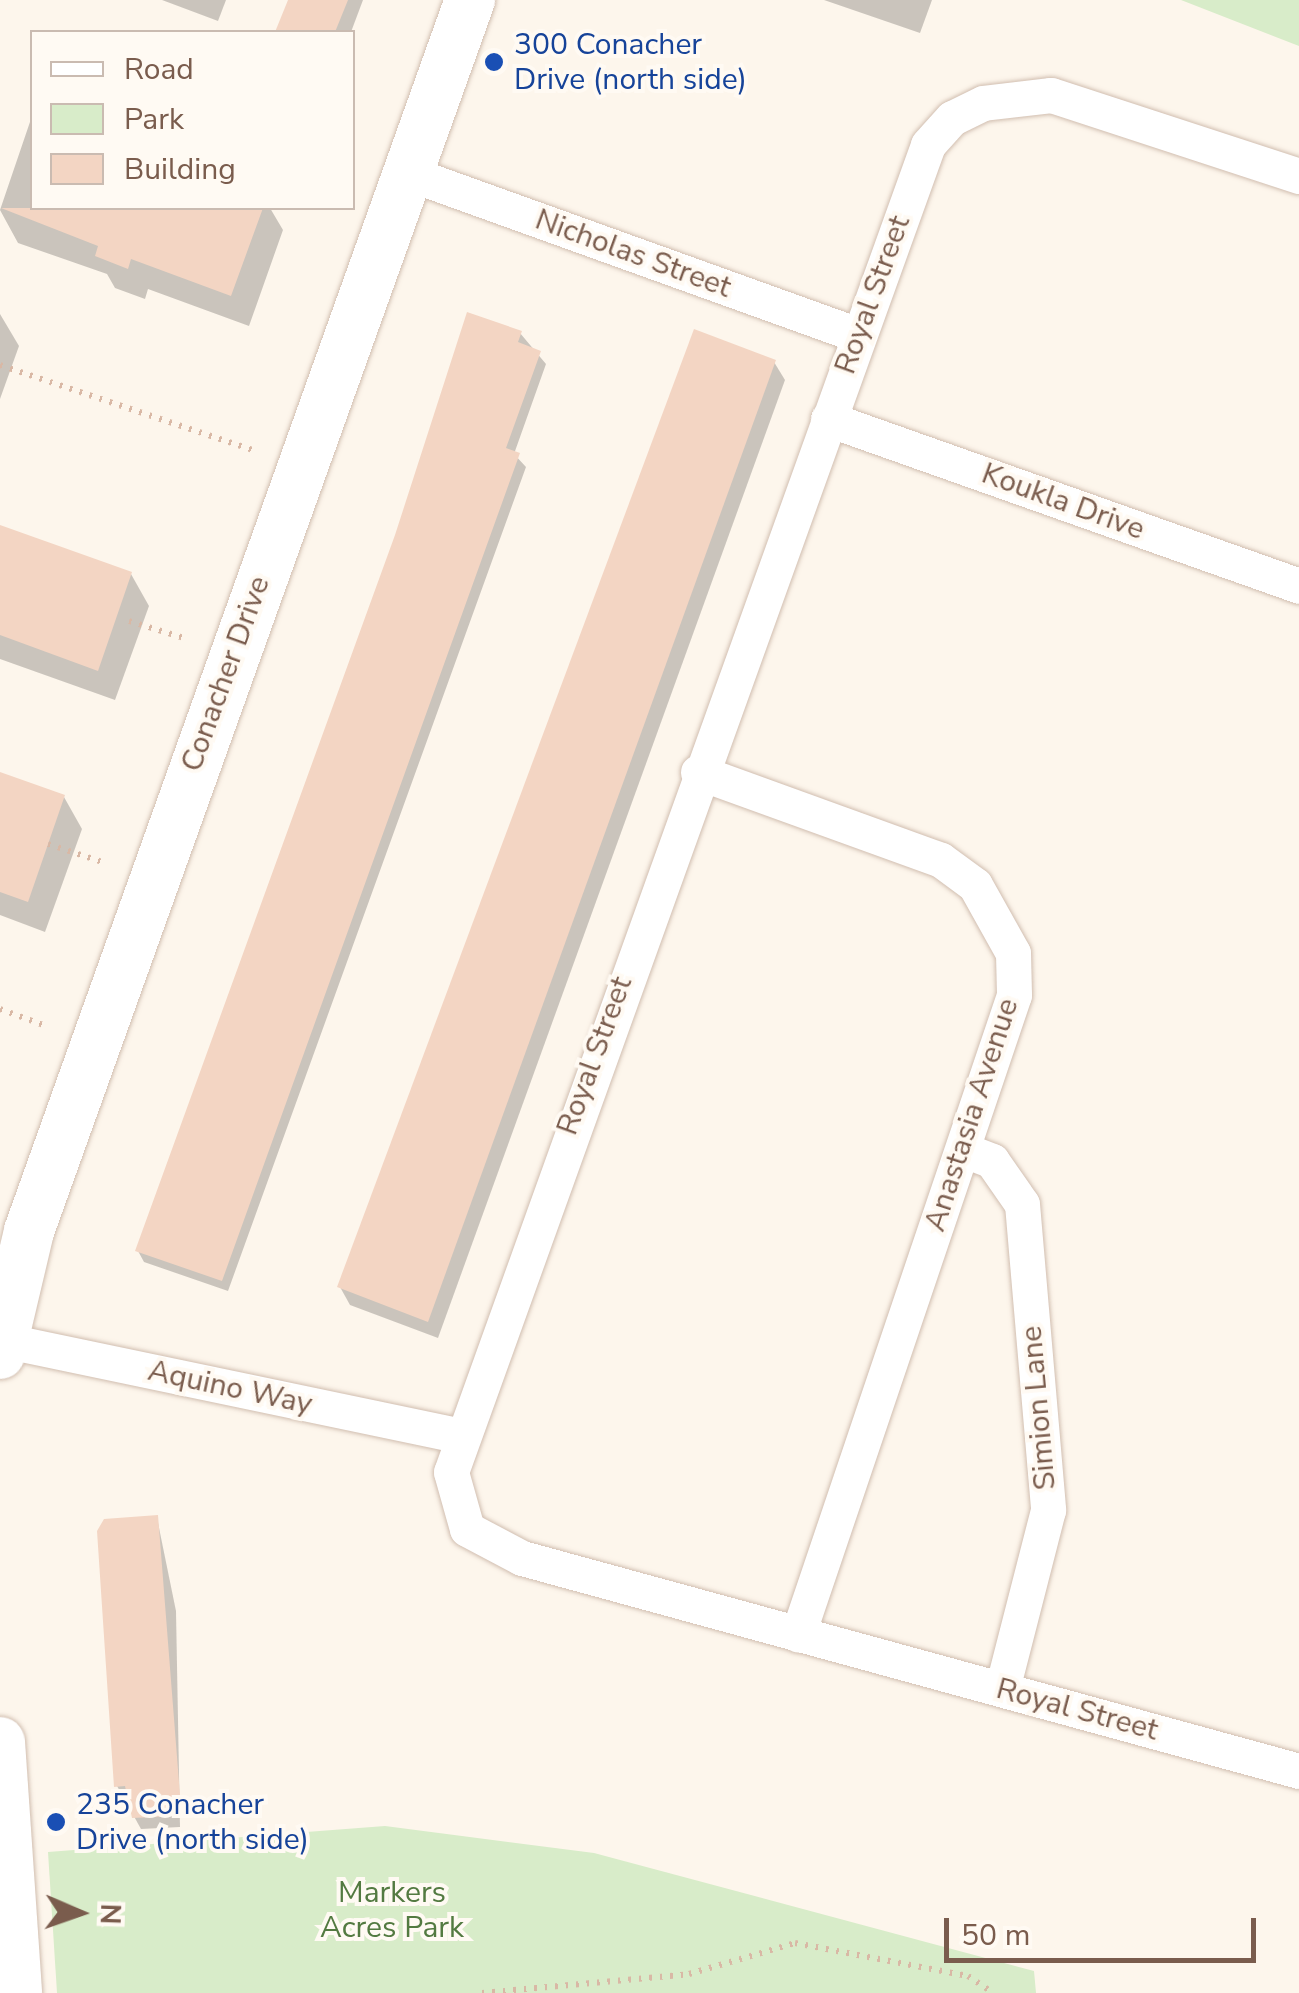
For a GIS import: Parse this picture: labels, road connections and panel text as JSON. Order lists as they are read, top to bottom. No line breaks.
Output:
{"streets":{"street":["Nicholas Street","Royal Street","Koukla Drive","Conacher Drive","Anastasia Avenue","Aquino Way","Simion Lane"]},"crossings":[["Nicholas Street","Royal Street"],["Nicholas Street","Conacher Drive"],["Royal Street","Koukla Drive"],["Royal Street","Anastasia Avenue"],["Royal Street","Aquino Way"],["Royal Street","Simion Lane"],["Conacher Drive","Aquino Way"],["Anastasia Avenue","Simion Lane"]],"parks":["Markers Acres Park"],"places":["300 Conacher Drive (north side)","235 Conacher Drive (north side)"],"legend":["Road","Park","Building"],"scale_bar":"50 m","north":"right"}
